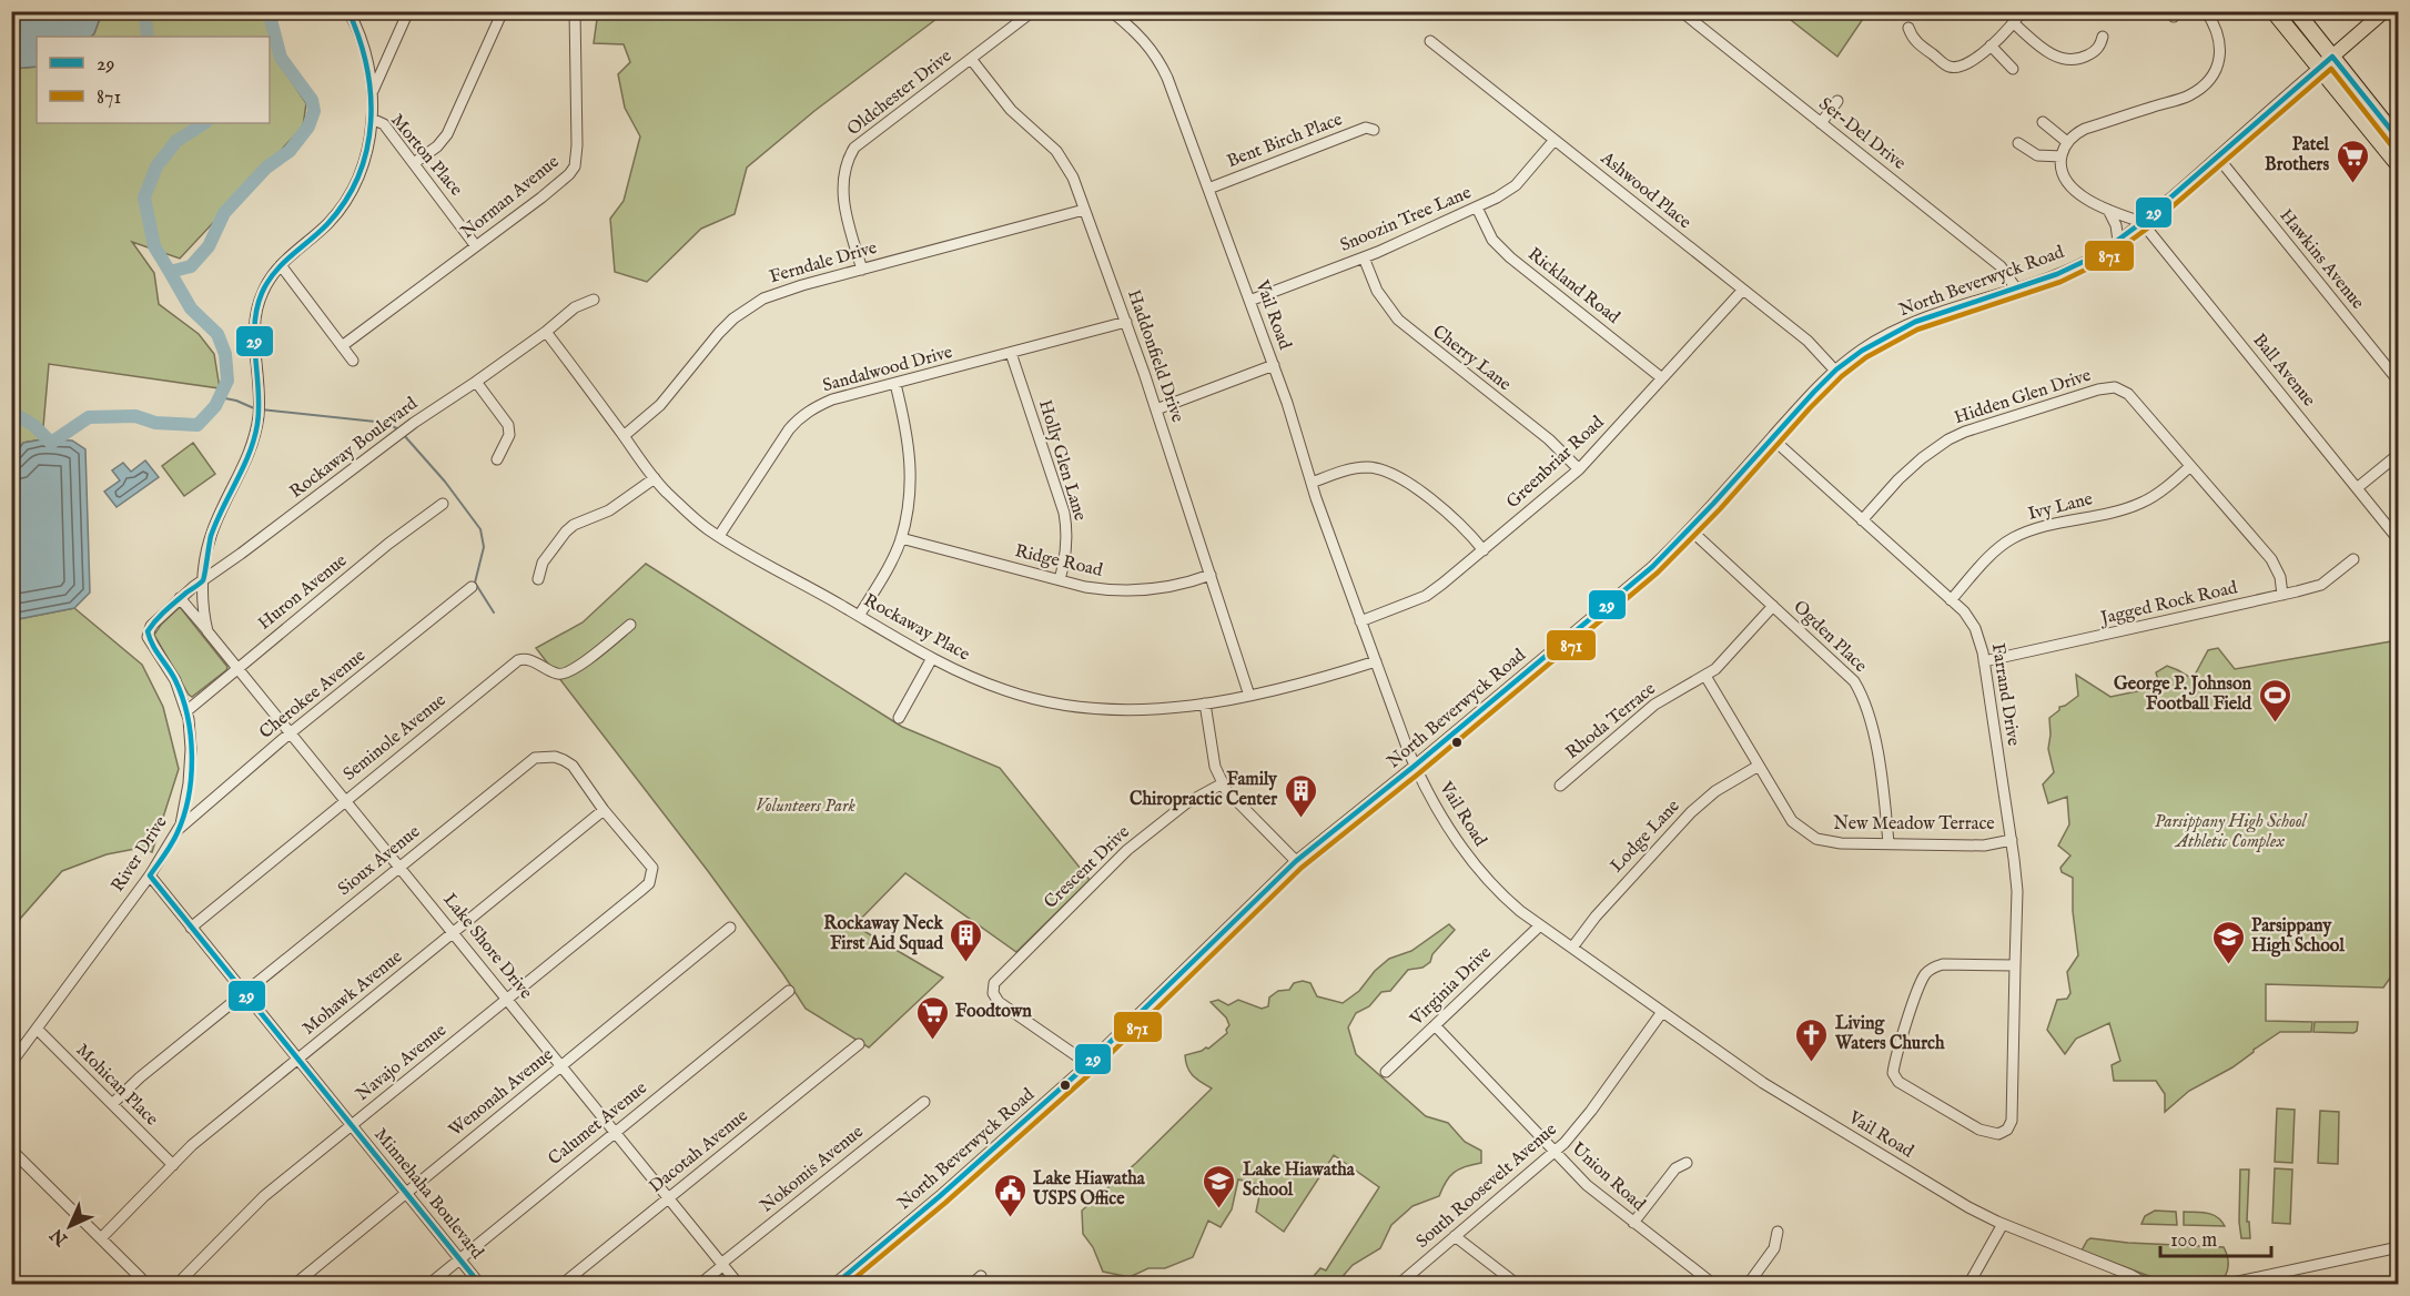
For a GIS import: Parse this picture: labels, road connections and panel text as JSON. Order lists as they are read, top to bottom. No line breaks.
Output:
{"streets":{"street":["Oldchester Drive","Ser-Del Drive","Bent Birch Place","Morton Place","Ashwood Place","Norman Avenue","Snoozin Tree Lane","Hawkins Avenue","Ferndale Drive","North Beverwyck Road","Rickland Road","Vail Road","Haddonfield Drive","Cherry Lane","Sandalwood Drive","Ball Avenue","Hidden Glen Drive","Rockaway Boulevard","Holly Glen Lane","Greenbriar Road","Ivy Lane","Ridge Road","Huron Avenue","Jagged Rock Road","Rockaway Place","Ogden Place","Cherokee Avenue","Farrand Drive","Rhoda Terrace","Seminole Avenue","New Meadow Terrace","Lodge Lane","River Drive","Sioux Avenue","Crescent Drive","Lake Shore Drive","Virginia Drive","Mohawk Avenue","Navajo Avenue","Mohican Place","Wenonah Avenue","Calumet Avenue","Dacotah Avenue","Nokomis Avenue","Union Road","South Roosevelt Avenue","Minnehaha Boulevard"]},"crossings":[["Oldchester Drive","Ferndale Drive"],["Oldchester Drive","Haddonfield Drive"],["Ser-Del Drive","North Beverwyck Road"],["Bent Birch Place","Vail Road"],["Morton Place","Norman Avenue"],["Morton Place","Lake Shore Drive"],["Ashwood Place","Snoozin Tree Lane"],["Ashwood Place","North Beverwyck Road"],["Ashwood Place","Greenbriar Road"],["Snoozin Tree Lane","Rickland Road"],["Snoozin Tree Lane","Vail Road"],["Snoozin Tree Lane","Cherry Lane"],["Hawkins Avenue","North Beverwyck Road"],["Ferndale Drive","Haddonfield Drive"],["Ferndale Drive","Rockaway Place"],["North Beverwyck Road","Vail Road"],["North Beverwyck Road","Ball Avenue"],["North Beverwyck Road","Ogden Place"],["North Beverwyck Road","Farrand Drive"],["North Beverwyck Road","Crescent Drive"],["Rickland Road","Greenbriar Road"],["Vail Road","Greenbriar Road"],["Vail Road","Rockaway Place"],["Vail Road","Lodge Lane"],["Vail Road","Virginia Drive"],["Vail Road","South Roosevelt Avenue"],["Haddonfield Drive","Sandalwood Drive"],["Haddonfield Drive","Ridge Road"],["Haddonfield Drive","Rockaway Place"],["Cherry Lane","Greenbriar Road"],["Sandalwood Drive","Holly Glen Lane"],["Sandalwood Drive","Rockaway Place"],["Hidden Glen Drive","Ivy Lane"],["Hidden Glen Drive","Jagged Rock Road"],["Hidden Glen Drive","Farrand Drive"],["Rockaway Boulevard","Rockaway Place"],["Rockaway Boulevard","River Drive"],["Rockaway Boulevard","Lake Shore Drive"],["Holly Glen Lane","Ridge Road"],["Ivy Lane","Farrand Drive"],["Huron Avenue","River Drive"],["Huron Avenue","Lake Shore Drive"],["Jagged Rock Road","Farrand Drive"],["Ogden Place","Rhoda Terrace"],["Ogden Place","New Meadow Terrace"],["Cherokee Avenue","River Drive"],["Cherokee Avenue","Lake Shore Drive"],["Farrand Drive","New Meadow Terrace"],["Rhoda Terrace","New Meadow Terrace"],["Seminole Avenue","Lake Shore Drive"],["Seminole Avenue","Minnehaha Boulevard"],["New Meadow Terrace","Lodge Lane"],["River Drive","Mohican Place"],["River Drive","Minnehaha Boulevard"],["Sioux Avenue","Lake Shore Drive"],["Sioux Avenue","Mohawk Avenue"],["Sioux Avenue","Navajo Avenue"],["Sioux Avenue","Mohican Place"],["Sioux Avenue","Minnehaha Boulevard"],["Lake Shore Drive","Mohawk Avenue"],["Lake Shore Drive","Navajo Avenue"],["Lake Shore Drive","Wenonah Avenue"],["Lake Shore Drive","Calumet Avenue"],["Lake Shore Drive","Dacotah Avenue"],["Lake Shore Drive","Nokomis Avenue"],["Virginia Drive","Union Road"],["Mohawk Avenue","Mohican Place"],["Mohawk Avenue","Minnehaha Boulevard"],["Navajo Avenue","Minnehaha Boulevard"],["Wenonah Avenue","Minnehaha Boulevard"],["Calumet Avenue","Minnehaha Boulevard"],["Union Road","South Roosevelt Avenue"]],"parks":["Volunteers Park","Parsippany High School Athletic Complex"],"places":{"supermarket":["Patel Brothers","Foodtown"],"sports":["George P. Johnson Football Field"],"building":["Family Chiropractic Center","Rockaway Neck First Aid Squad"],"school or university":["Parsippany High School","Lake Hiawatha School"],"church":["Living Waters Church"],"public building":["Lake Hiawatha USPS Office"]},"lines":["transit line 29","transit line 871"],"legend":["29","871"],"scale_bar":"100 m","north":"bottom left"}
